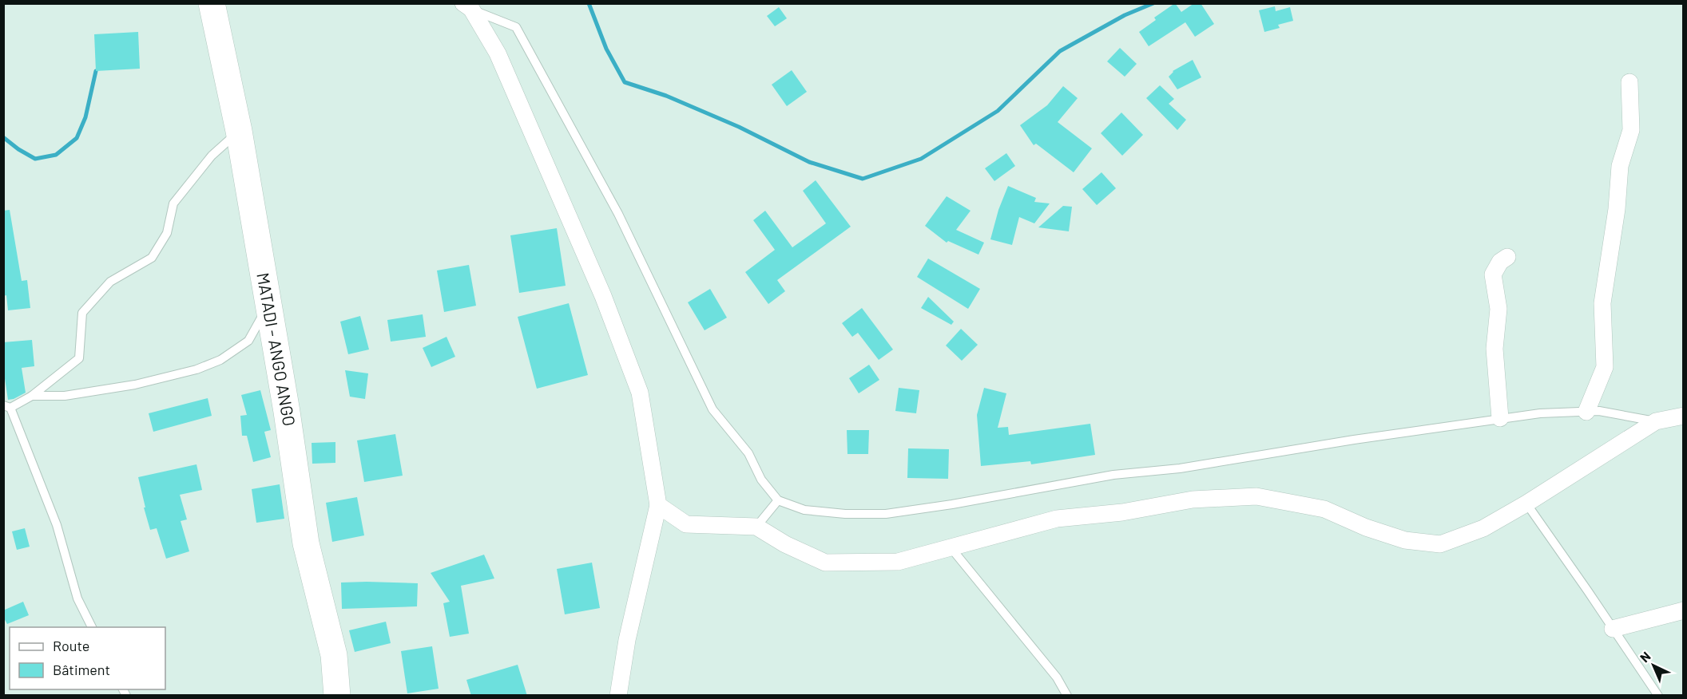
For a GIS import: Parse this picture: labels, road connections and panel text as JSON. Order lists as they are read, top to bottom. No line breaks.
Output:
{"streets":{"highway":["MATADI - ANGO ANGO"]},"legend":["Route","Bâtiment"],"north":"top left"}
